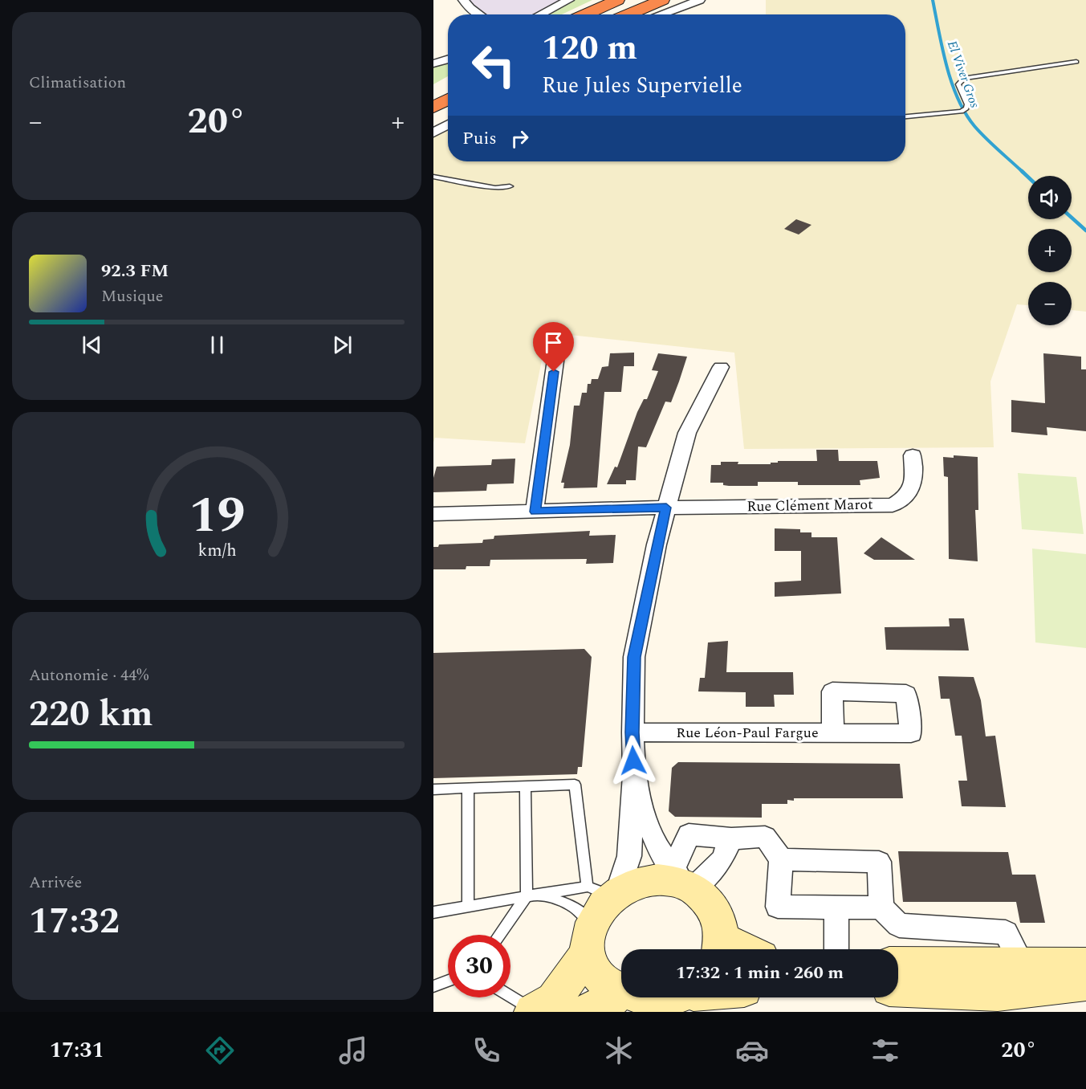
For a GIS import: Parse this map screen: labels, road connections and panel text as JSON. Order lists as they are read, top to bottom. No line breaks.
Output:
{"streets":{"street":["Rue Clément Marot","Rue Léon-Paul Fargue"]},"water":["El Viver Gros"],"page":{"tile":["Climatisation",["Autonomie · 44%","220 km"],["Arrivée","17:32"]],"turn":["120 m","Rue Jules Supervielle"],"heat":["−","20°","+"],"then":"Puis","map_buttons":["+","−"],"song":["92.3 FM","Musique"],"limit":"30","trip":"17:32 · 1 min · 260 m","tabs":["17:31","20°"],"gauge":["19","km/h"]}}
